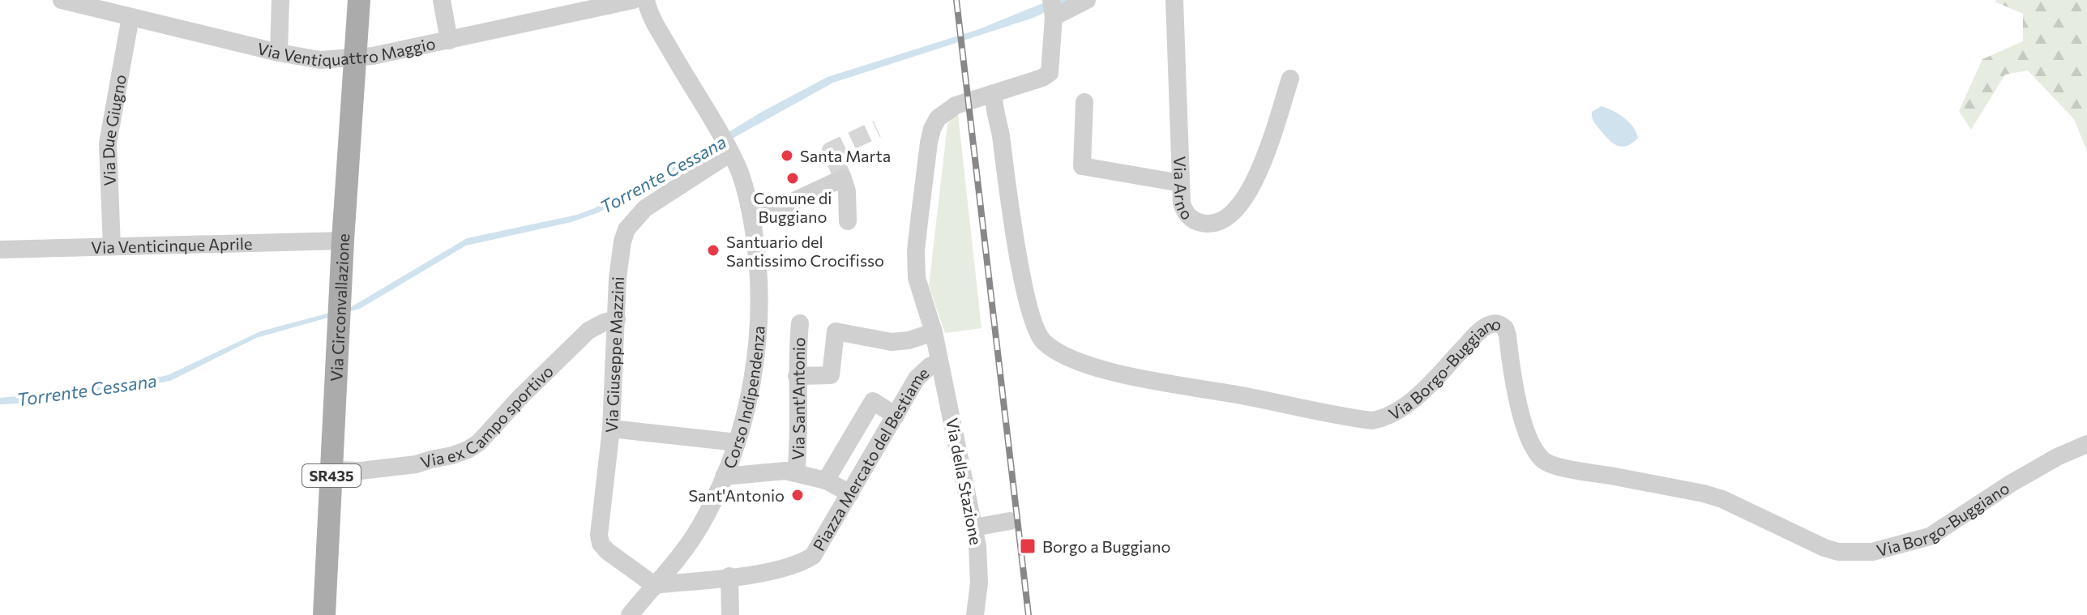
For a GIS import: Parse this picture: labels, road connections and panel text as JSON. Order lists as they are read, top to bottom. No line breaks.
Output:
{"streets":{"main road":["Via Circonvallazione","SR435"],"street":["Via Ventiquattro Maggio","Via Due Giugno","Via Arno","Via Venticinque Aprile","Via Giuseppe Mazzini","Via Borgo-Buggiano","Corso Indipendenza","Via Sant'Antonio","Via ex Campo sportivo","Piazza Mercato del Bestiame","Via della Stazione"]},"crossings":[["Via Ventiquattro Maggio","Via Due Giugno"],["Via Ventiquattro Maggio","Via Circonvallazione"],["Via Due Giugno","Via Venticinque Aprile"],["Via Venticinque Aprile","Via Circonvallazione"],["Via Giuseppe Mazzini","Corso Indipendenza"],["Via Giuseppe Mazzini","Via ex Campo sportivo"],["Via Giuseppe Mazzini","Piazza Mercato del Bestiame"],["Via Borgo-Buggiano","Via della Stazione"],["Corso Indipendenza","Piazza Mercato del Bestiame"],["Piazza Mercato del Bestiame","Via della Stazione"]],"water":["Torrente Cessana"],"places":{"other":["Santa Marta","Comune di Buggiano","Santuario del Santissimo Crocifisso","Sant'Antonio"],"transit":["Borgo a Buggiano"]}}
